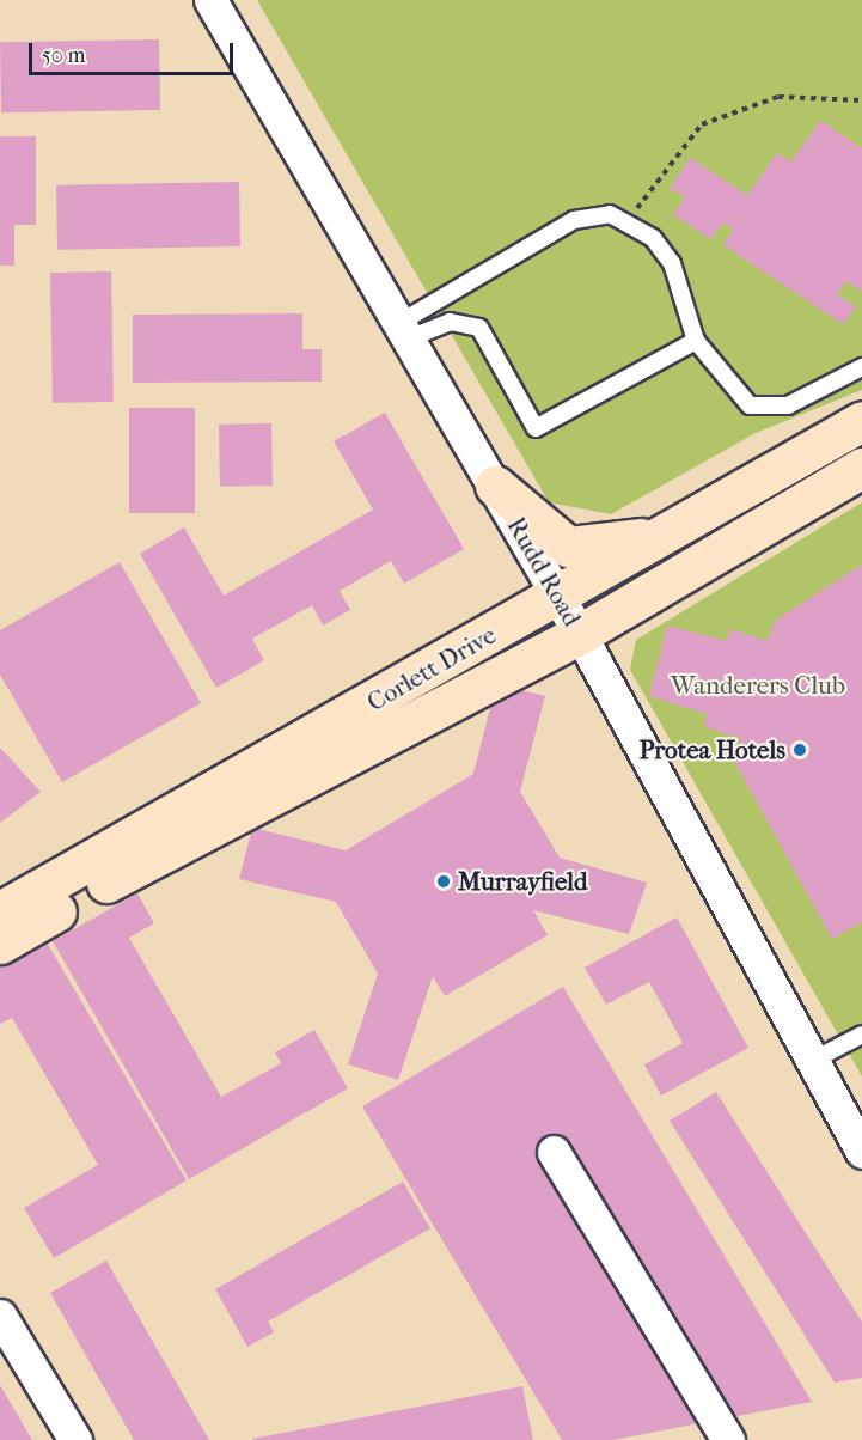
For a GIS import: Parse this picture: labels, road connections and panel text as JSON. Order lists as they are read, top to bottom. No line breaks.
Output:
{"streets":{"main road":["Corlett Drive"],"street":["Rudd Road"]},"crossings":[["Rudd Road","Corlett Drive"]],"parks":["Wanderers Club"],"places":["Protea Hotels","Murrayfield"],"scale_bar":"50 m"}
